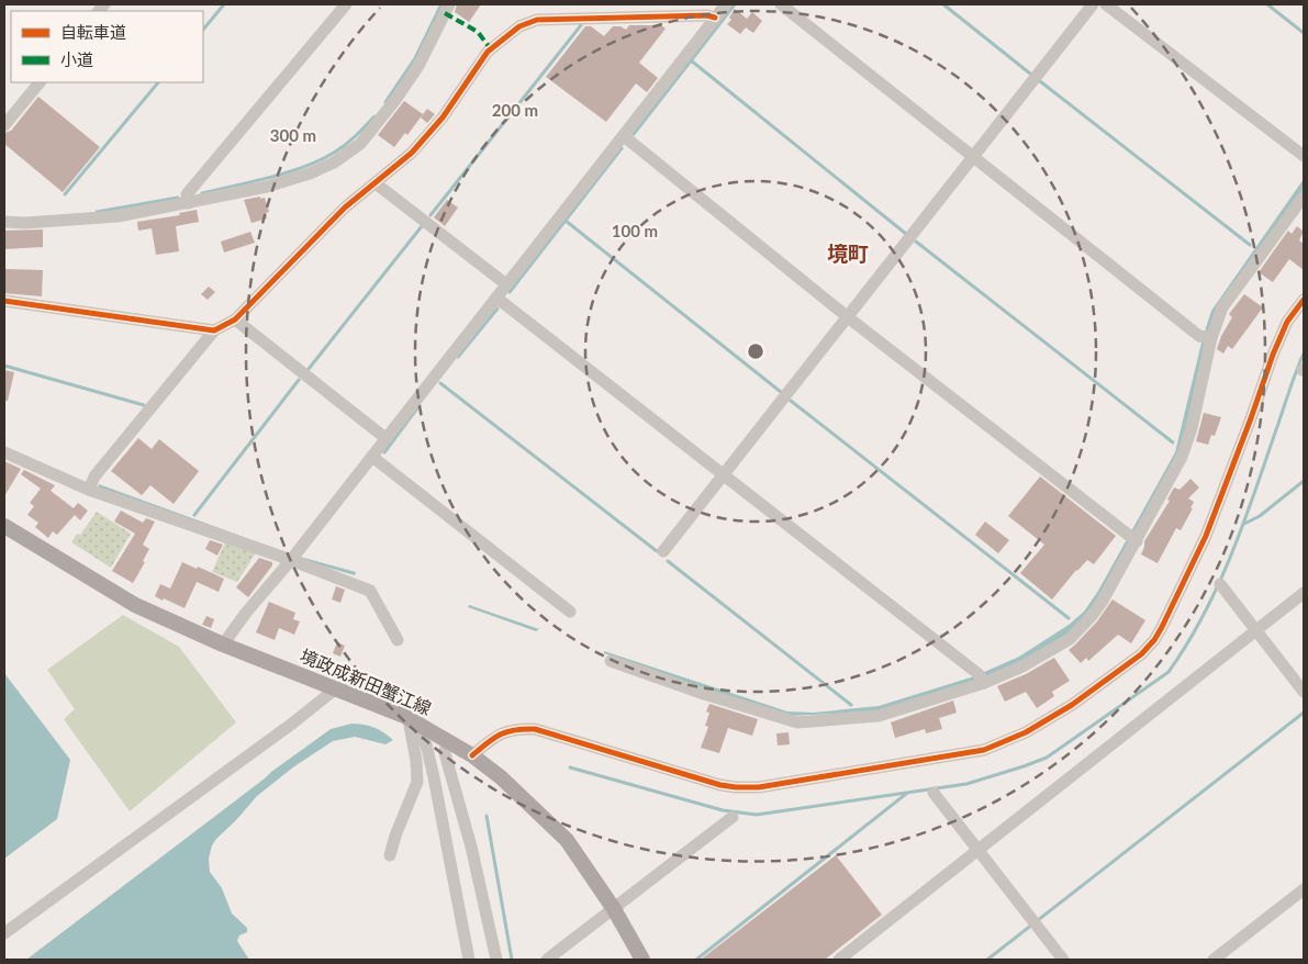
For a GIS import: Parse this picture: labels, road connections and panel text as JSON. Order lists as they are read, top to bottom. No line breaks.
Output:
{"streets":{"main road":["境政成新田蟹江線"]},"districts":["境町"],"legend":["自転車道","小道"],"rings":["200 m","300 m","100 m"]}
